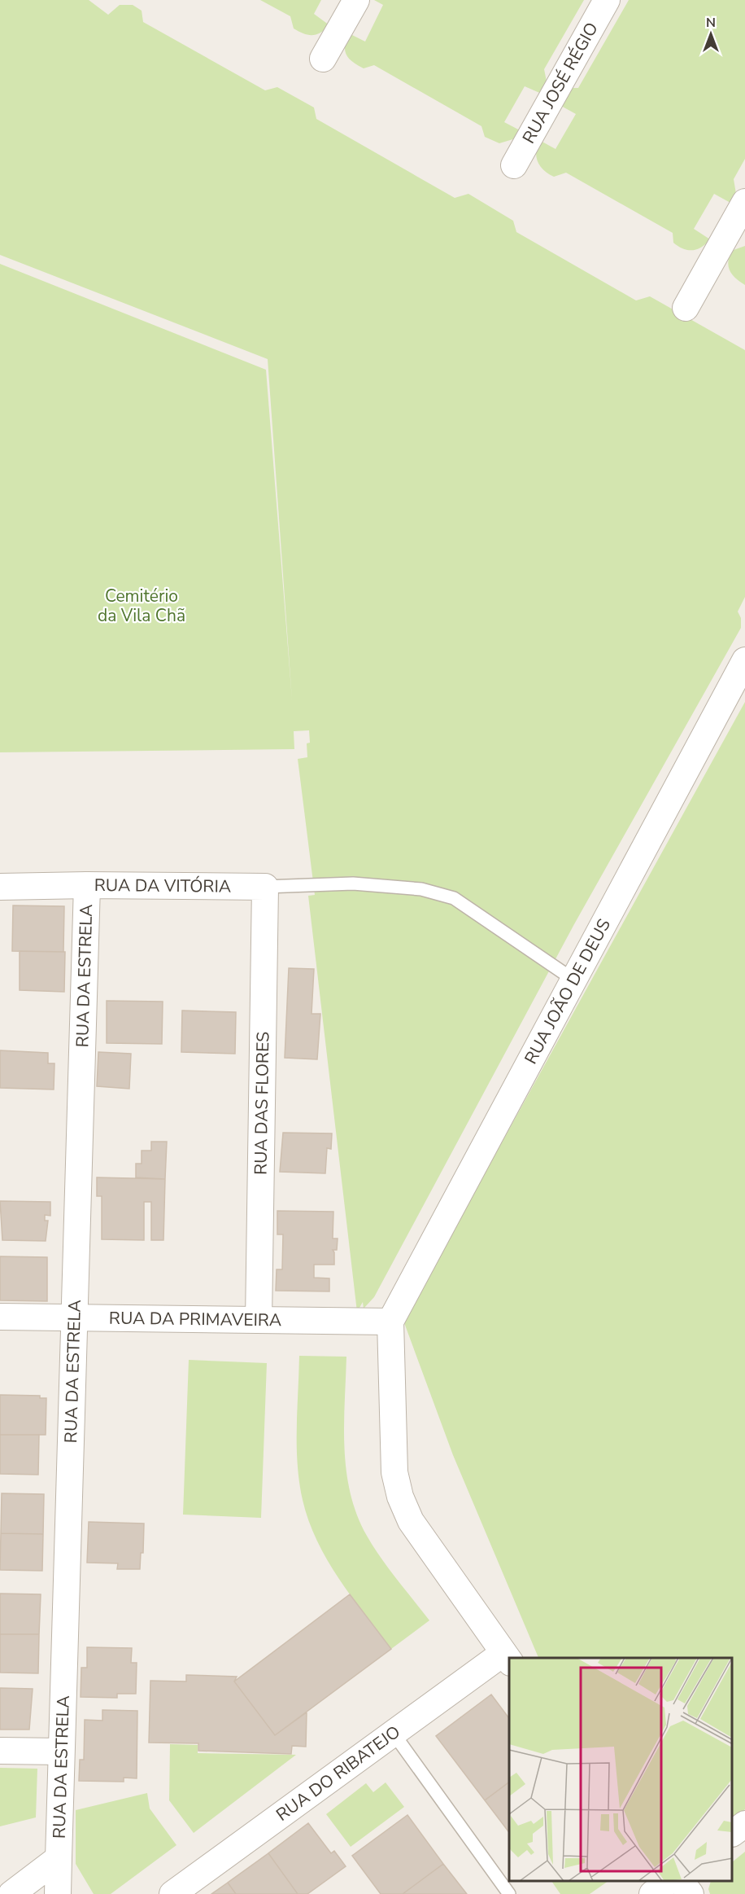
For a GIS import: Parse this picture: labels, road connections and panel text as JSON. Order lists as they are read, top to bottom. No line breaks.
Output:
{"streets":{"street":["RUA JOSÉ RÉGIO","RUA DA VITÓRIA","RUA DA ESTRELA","RUA JOÃO DE DEUS","RUA DAS FLORES","RUA DA PRIMAVEIRA","RUA DO RIBATEJO"]},"crossings":[["RUA DA VITÓRIA","RUA DA ESTRELA"],["RUA DA VITÓRIA","RUA DAS FLORES"],["RUA DA ESTRELA","RUA DA PRIMAVEIRA"],["RUA JOÃO DE DEUS","RUA DA PRIMAVEIRA"],["RUA DAS FLORES","RUA DA PRIMAVEIRA"]],"parks":["Cemitério da Vila Chã"],"north":"top"}
